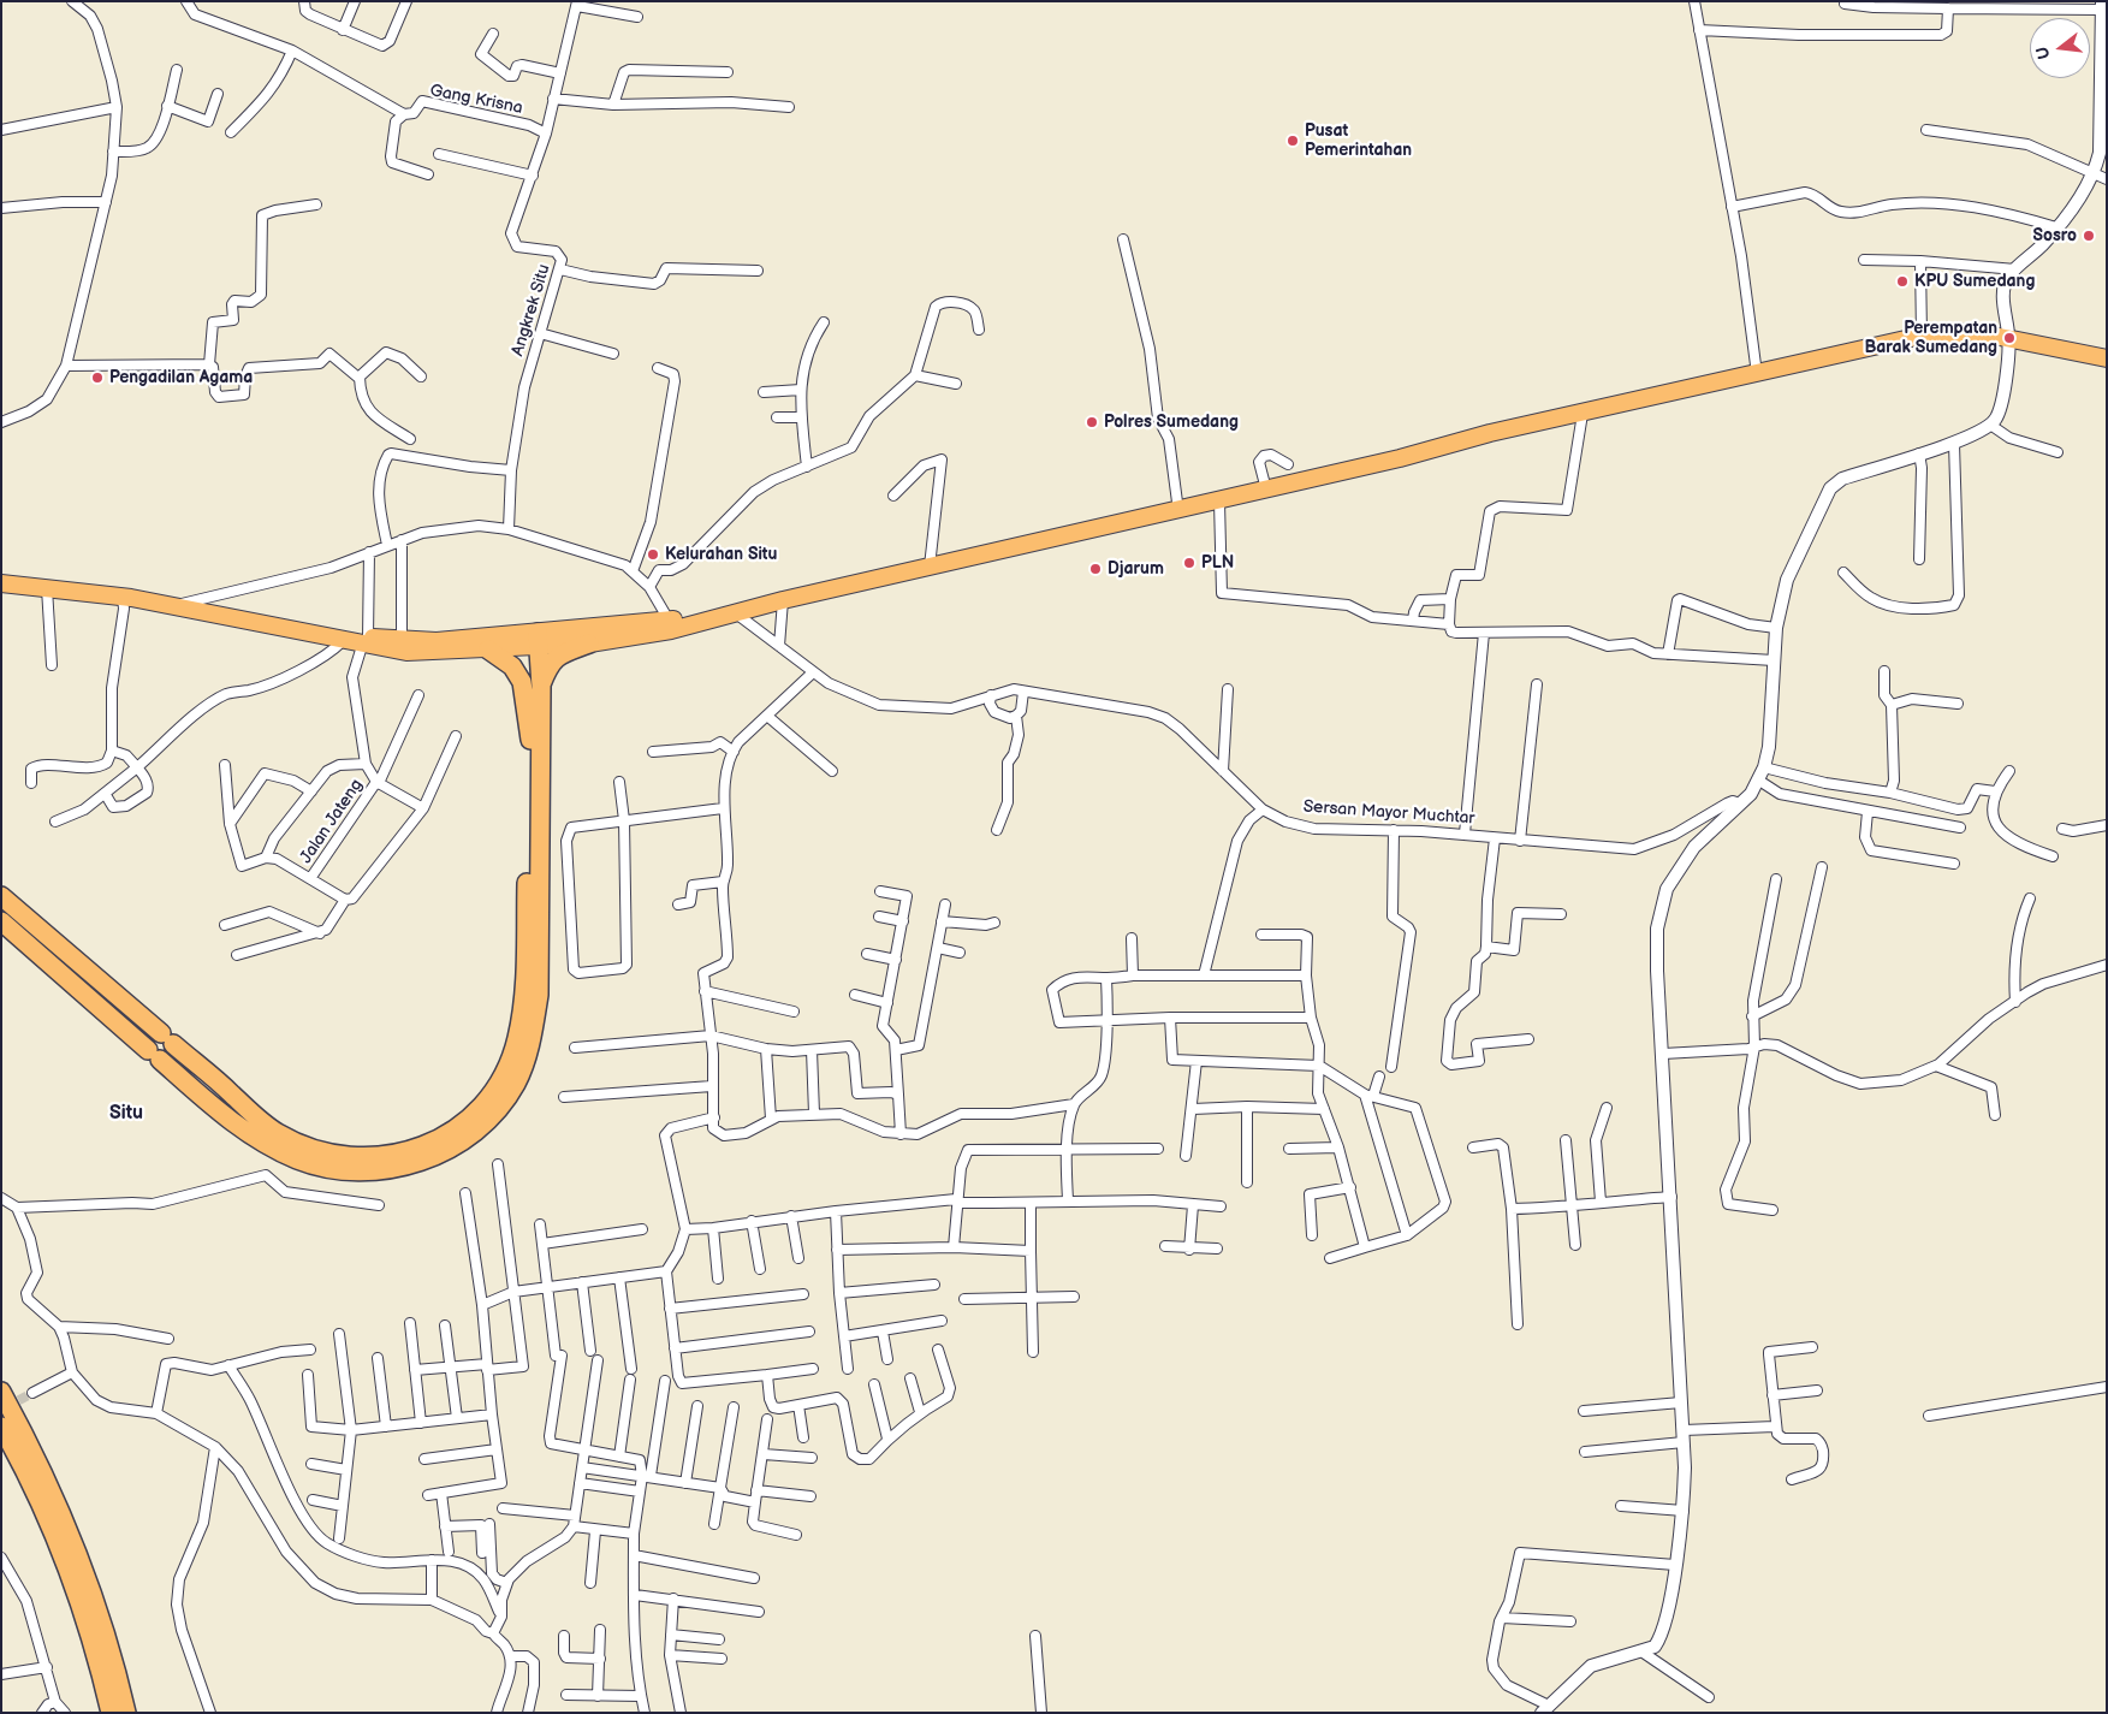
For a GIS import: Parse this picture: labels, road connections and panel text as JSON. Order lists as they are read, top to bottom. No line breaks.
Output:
{"streets":{"street":["Gang Krisna","Angkrek Situ","Sersan Mayor Muchtar","Jalan Jateng"]},"crossings":[["Gang Krisna","Angkrek Situ"]],"districts":["Situ"],"places":["Pusat Pemerintahan","Sosro","KPU Sumedang","Perempatan Barak Sumedang","Pengadilan Agama","Polres Sumedang","Kelurahan Situ","PLN","Djarum"],"north":"left"}
